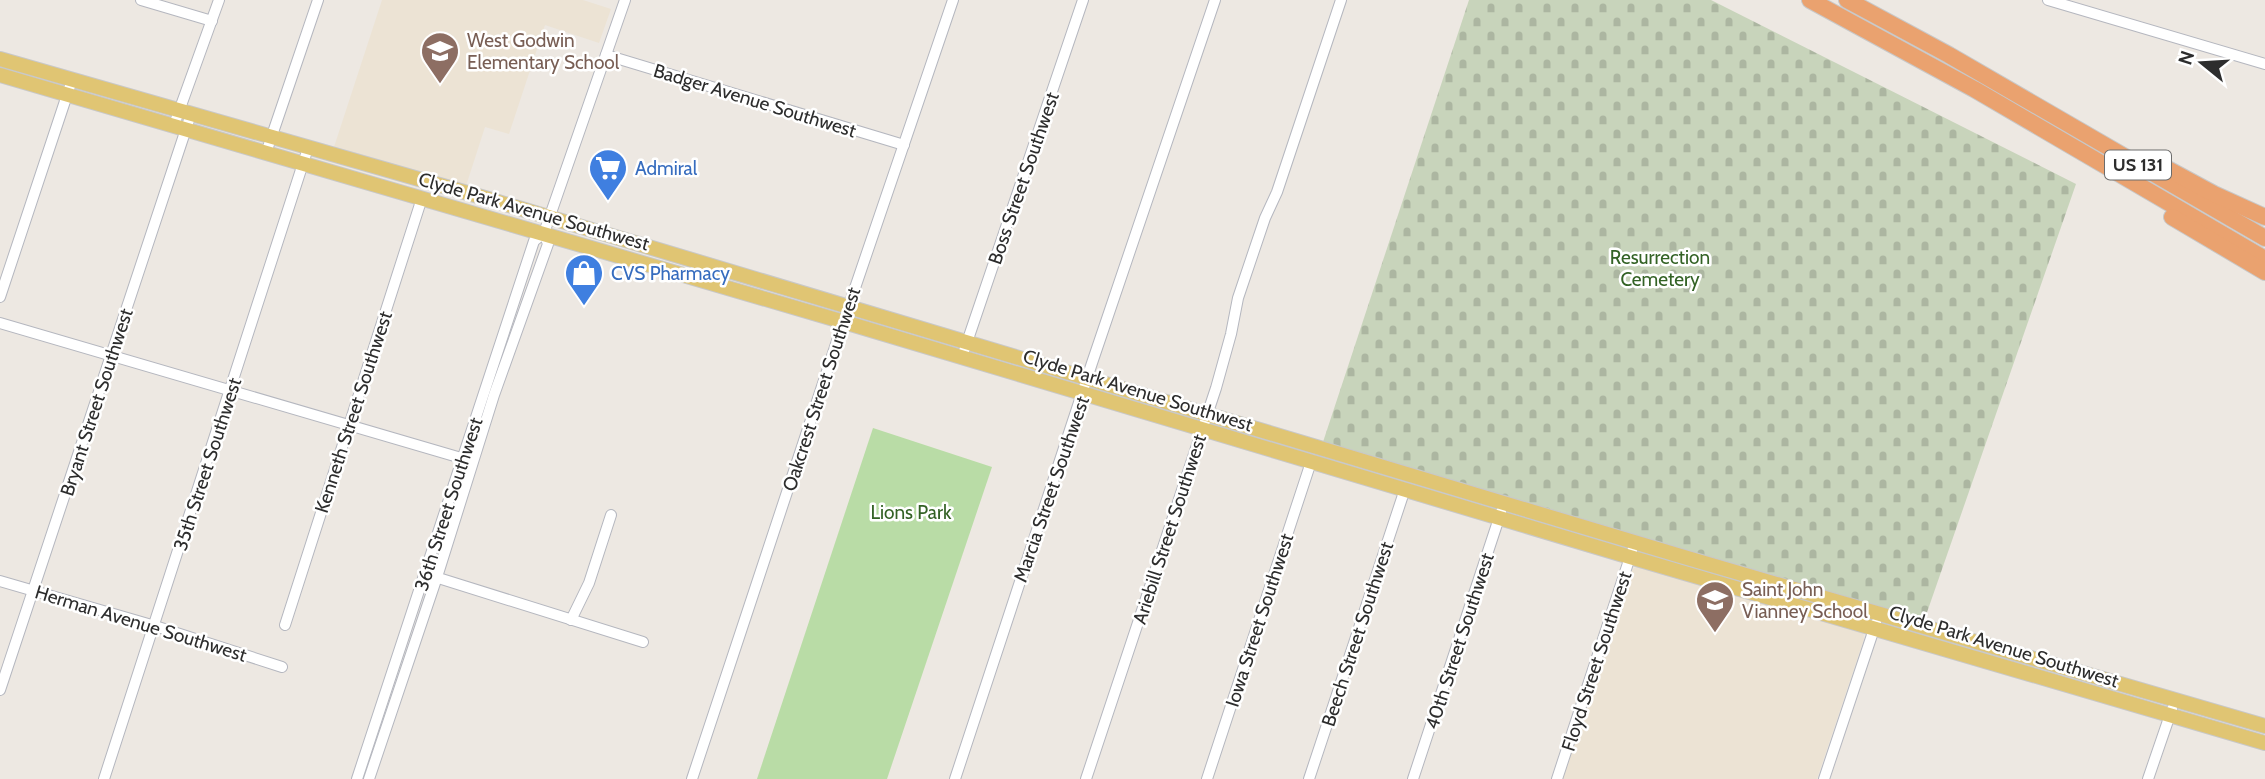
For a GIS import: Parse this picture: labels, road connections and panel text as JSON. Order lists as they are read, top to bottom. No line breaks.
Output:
{"streets":{"highway":["US 131"],"main road":["Clyde Park Avenue Southwest"],"street":["Badger Avenue Southwest","Boss Street Southwest","Oakcrest Street Southwest","Bryant Street Southwest","Kenneth Street Southwest","35th Street Southwest","Marcia Street Southwest","36th Street Southwest","Ariebill Street Southwest","Iowa Street Southwest","Herman Avenue Southwest","Beech Street Southwest","40th Street Southwest","Floyd Street Southwest"]},"crossings":[["Badger Avenue Southwest","Oakcrest Street Southwest"],["Badger Avenue Southwest","36th Street Southwest"],["Boss Street Southwest","Clyde Park Avenue Southwest"],["Clyde Park Avenue Southwest","Oakcrest Street Southwest"],["Clyde Park Avenue Southwest","Bryant Street Southwest"],["Clyde Park Avenue Southwest","Kenneth Street Southwest"],["Clyde Park Avenue Southwest","35th Street Southwest"],["Clyde Park Avenue Southwest","Marcia Street Southwest"],["Clyde Park Avenue Southwest","36th Street Southwest"],["Clyde Park Avenue Southwest","Ariebill Street Southwest"],["Clyde Park Avenue Southwest","Iowa Street Southwest"],["Clyde Park Avenue Southwest","Beech Street Southwest"],["Clyde Park Avenue Southwest","40th Street Southwest"],["Clyde Park Avenue Southwest","Floyd Street Southwest"],["Bryant Street Southwest","Herman Avenue Southwest"],["35th Street Southwest","Herman Avenue Southwest"]],"parks":["Resurrection Cemetery","Lions Park"],"places":{"school or university":["West Godwin Elementary School","Saint John Vianney School"],"supermarket":["Admiral"],"shop":["CVS Pharmacy"]},"north":"left"}
